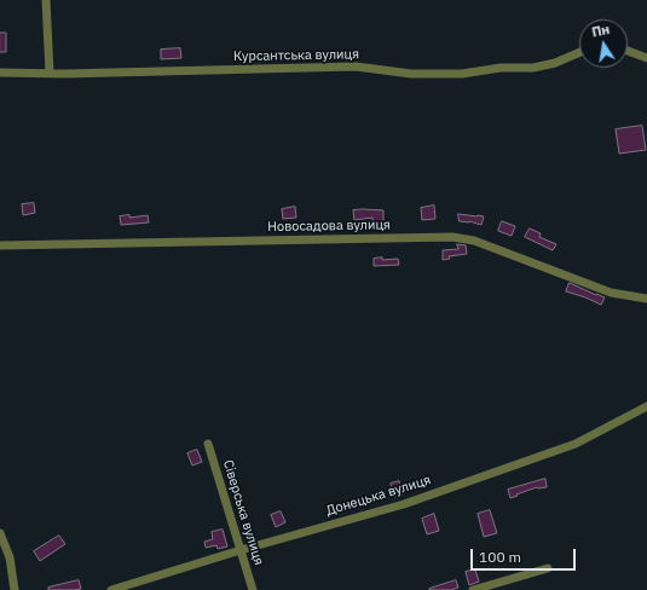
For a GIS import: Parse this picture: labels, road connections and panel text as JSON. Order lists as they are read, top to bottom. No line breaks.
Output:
{"streets":{"street":["Курсантська вулиця","Новосадова вулиця","Донецька вулиця","Сіверська вулиця"]},"crossings":[["Донецька вулиця","Сіверська вулиця"]],"scale_bar":"100 m","north":"top"}
